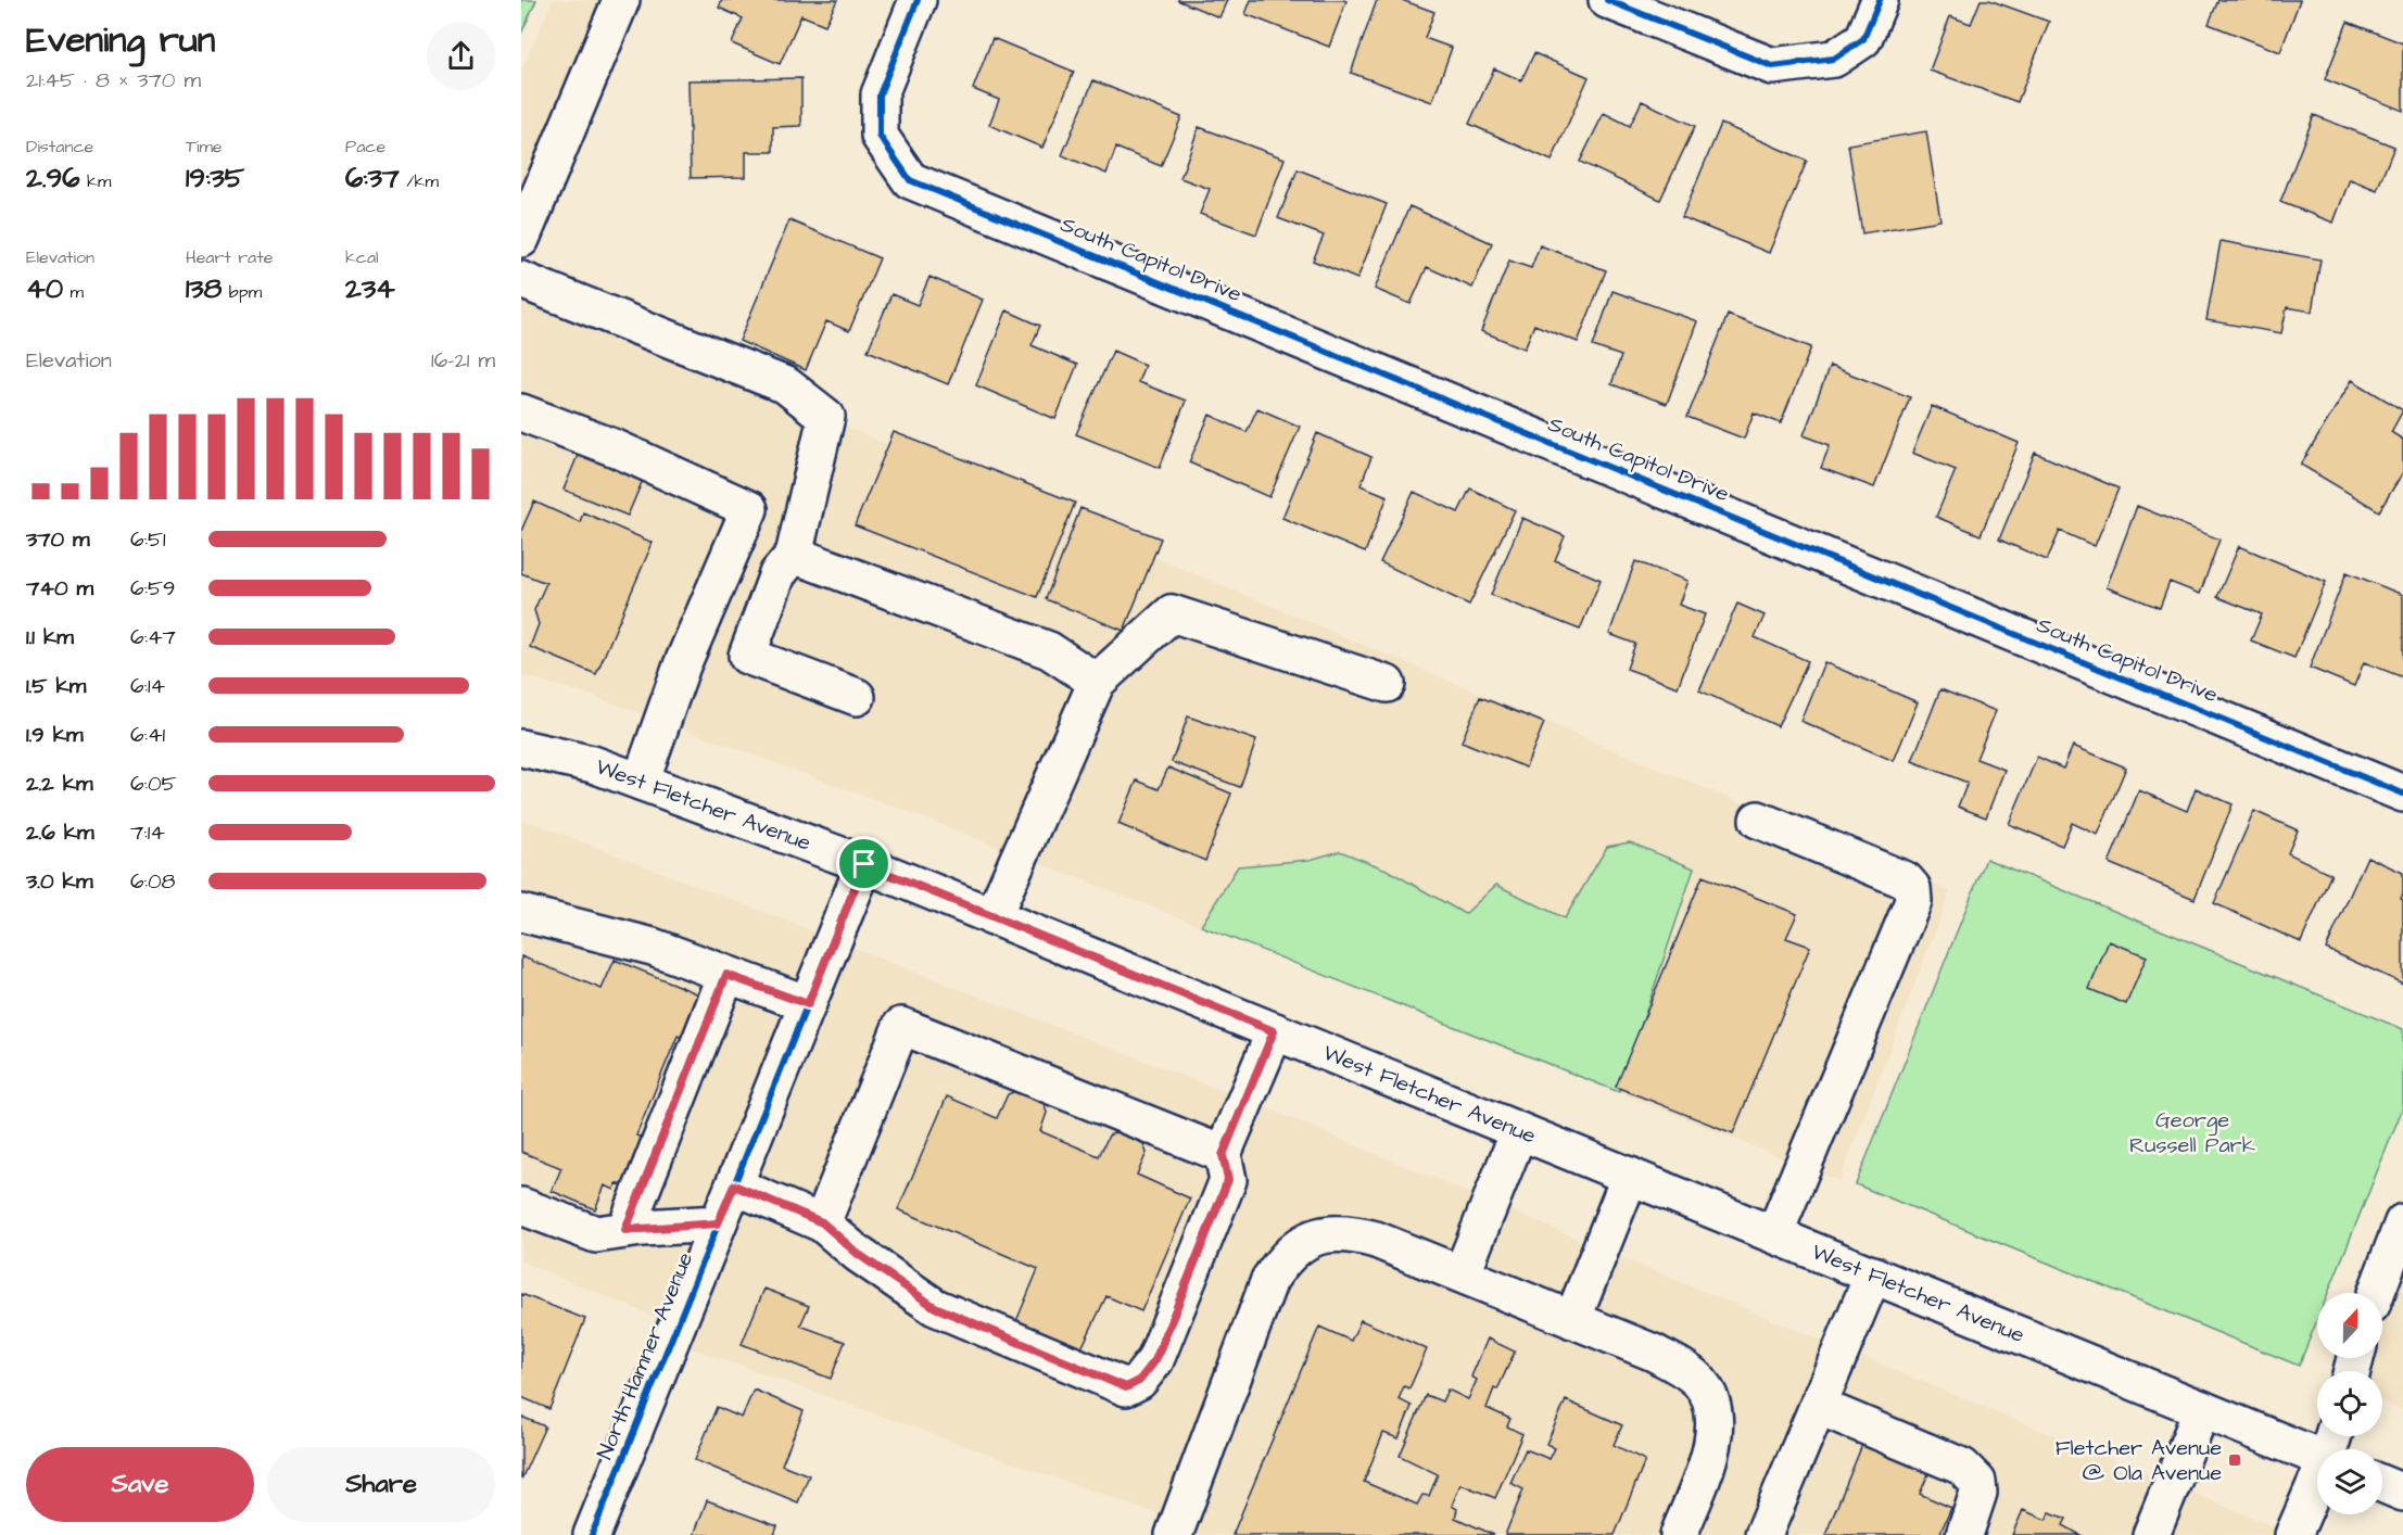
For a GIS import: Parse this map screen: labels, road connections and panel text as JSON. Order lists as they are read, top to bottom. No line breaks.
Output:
{"streets":{"street":["South Capitol Drive","West Fletcher Avenue","North Hamner Avenue"]},"crossings":[["West Fletcher Avenue","North Hamner Avenue"]],"parks":["George Russell Park"],"places":{"transit":["Fletcher Avenue @ Ola Avenue"]},"north":"top","page":{"heading":["Evening run","21:45 · 8 × 370 m"],"stats":[["Distance","2.96 km"],["Time","19:35"],["Pace","6:37 /km"],["Elevation","40 m"],["Heart rate","138 bpm"],["kcal","234"]],"chart":["Elevation","16–21 m"],"list":[{"name":"370 m","note":"6:51"},{"name":"740 m","note":"6:59"},{"name":"1.1 km","note":"6:47"},{"name":"1.5 km","note":"6:14"},{"name":"1.9 km","note":"6:41"},{"name":"2.2 km","note":"6:05"},{"name":"2.6 km","note":"7:14"},{"name":"3.0 km","note":"6:08"}],"buttons":["Save","Share"]}}
